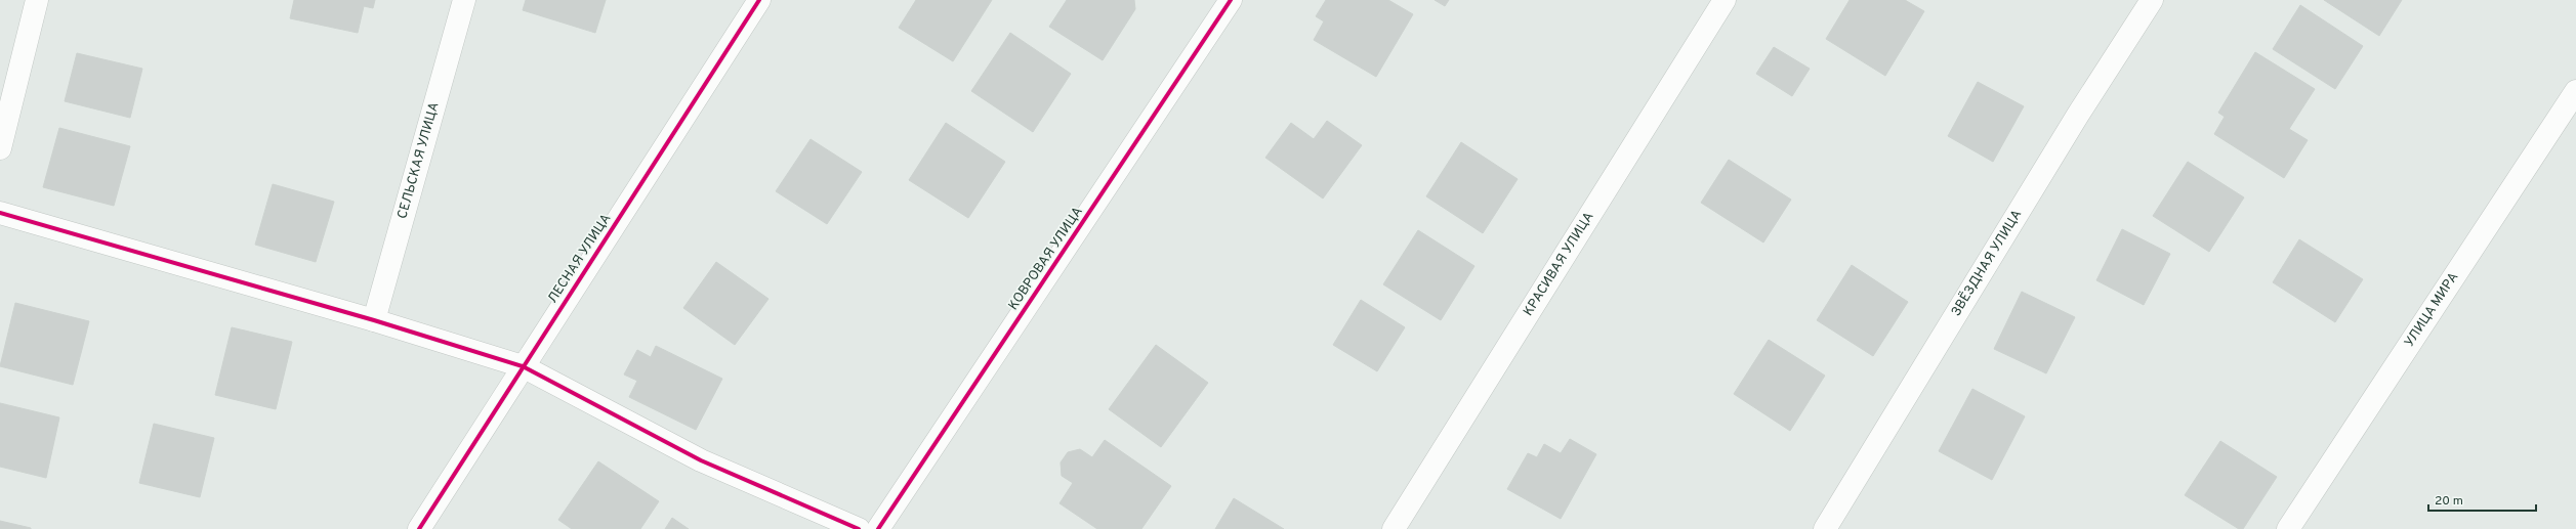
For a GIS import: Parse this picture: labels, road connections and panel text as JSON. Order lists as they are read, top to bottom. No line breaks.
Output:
{"streets":{"street":["СЕЛЬСКАЯ УЛИЦА","ЛЕСНАЯ УЛИЦА","КОВРОВАЯ УЛИЦА","ЗВЁЗДНАЯ УЛИЦА","КРАСИВАЯ УЛИЦА","УЛИЦА МИРА"]},"scale_bar":"20 m"}
